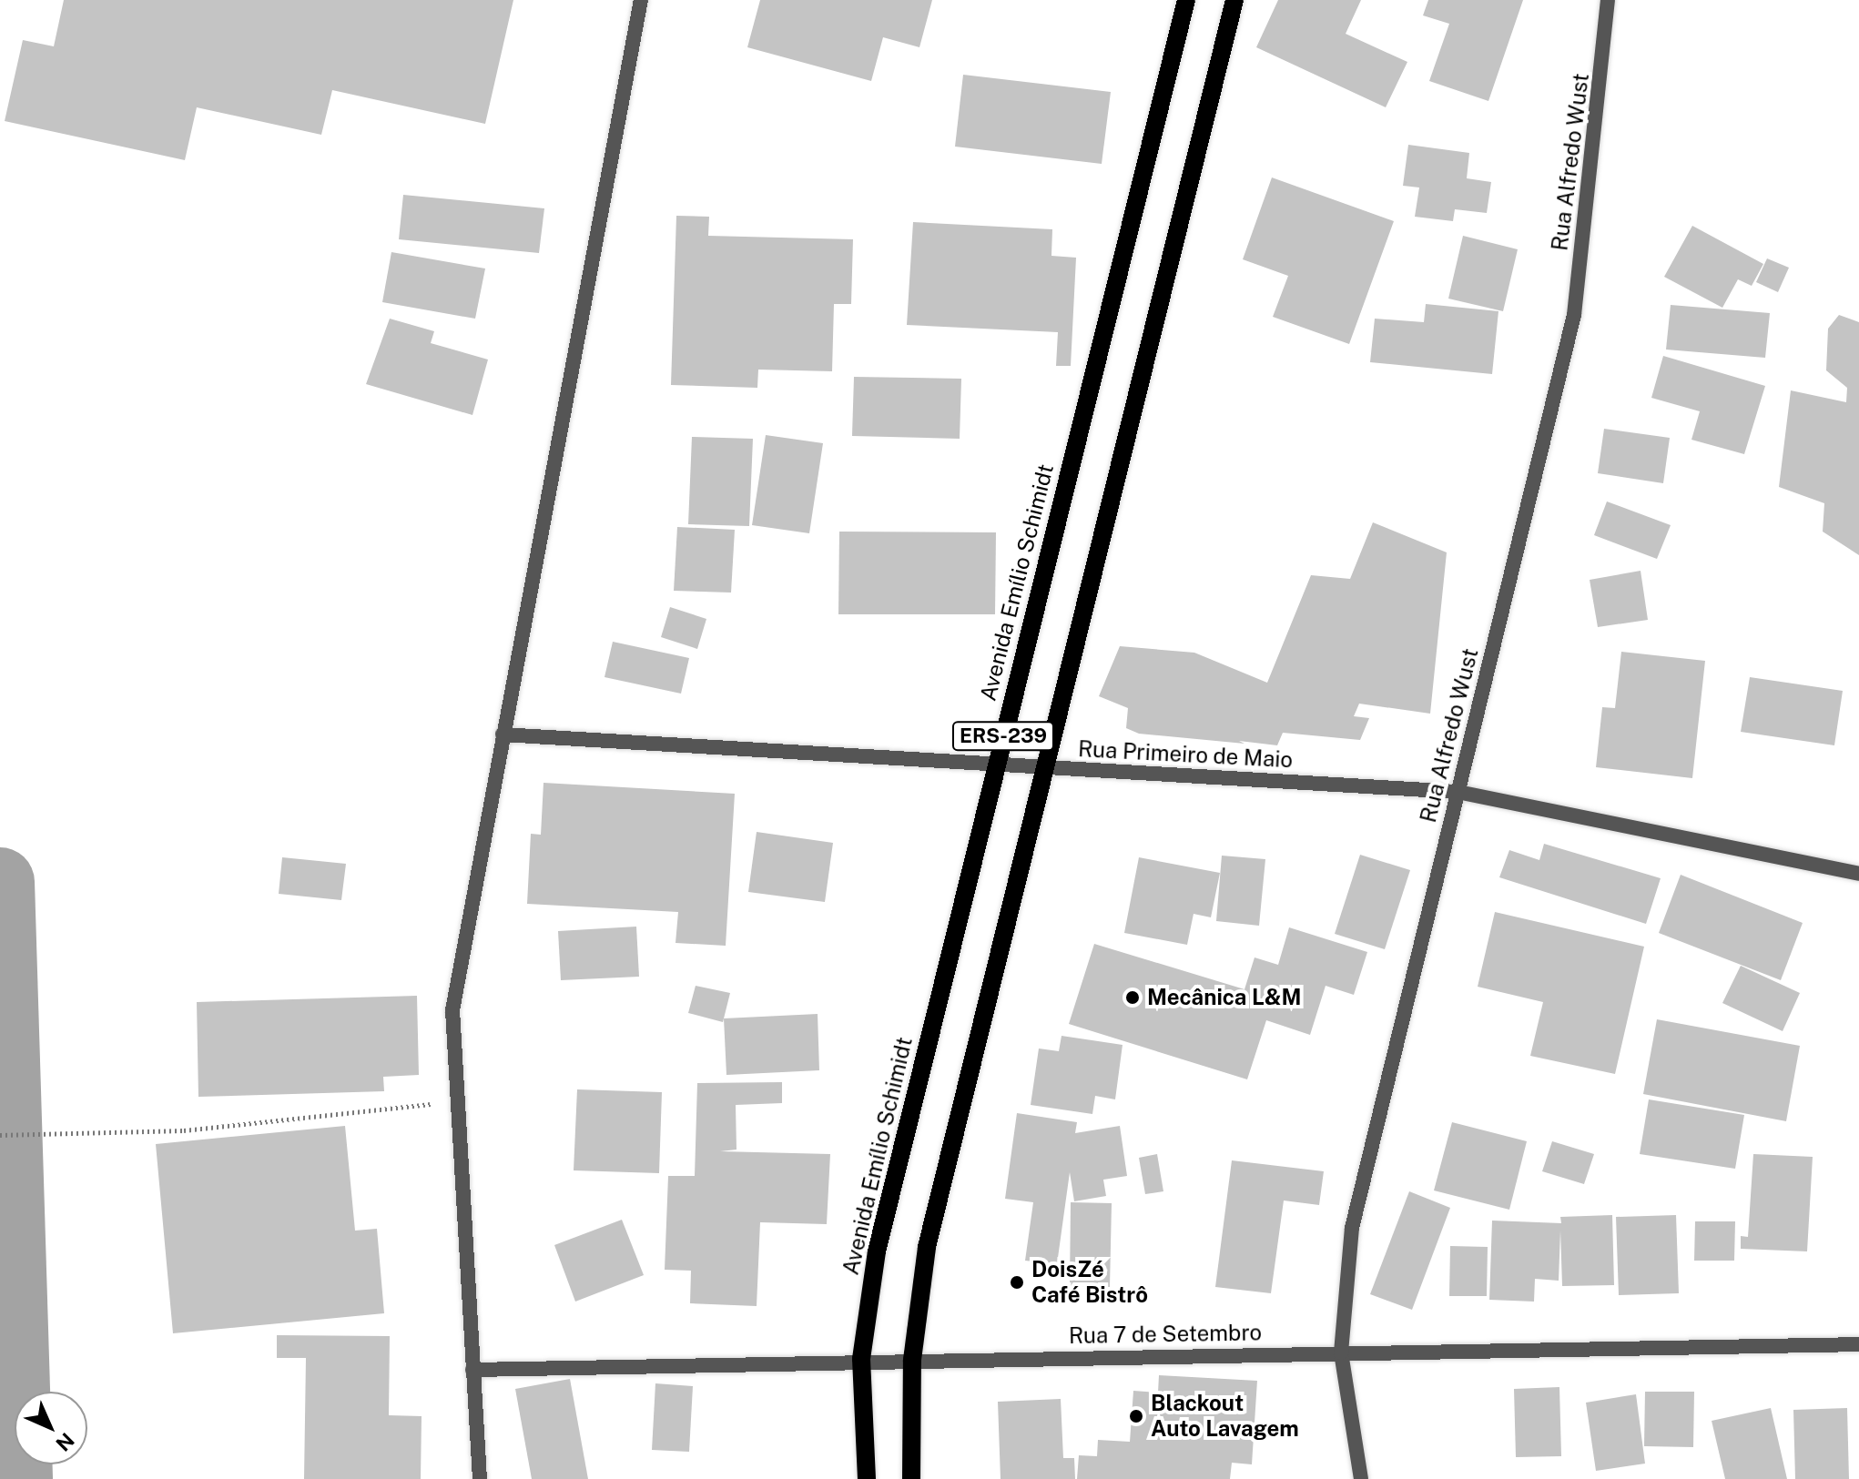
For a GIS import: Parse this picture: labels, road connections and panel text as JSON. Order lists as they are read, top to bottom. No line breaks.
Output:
{"streets":{"main road":["Avenida Emílio Schimidt","ERS-239"],"street":["Rua Alfredo Wust","Rua Primeiro de Maio","Rua 7 de Setembro"]},"crossings":[["Rua Alfredo Wust","Rua Primeiro de Maio"],["Rua Alfredo Wust","Rua 7 de Setembro"],["Avenida Emílio Schimidt","Rua Primeiro de Maio"],["Avenida Emílio Schimidt","Rua 7 de Setembro"],["ERS-239","Rua Primeiro de Maio"],["ERS-239","Rua 7 de Setembro"]],"places":["Mecânica L&M","DoisZé Café Bistrô","Blackout Auto Lavagem"],"north":"bottom right"}
